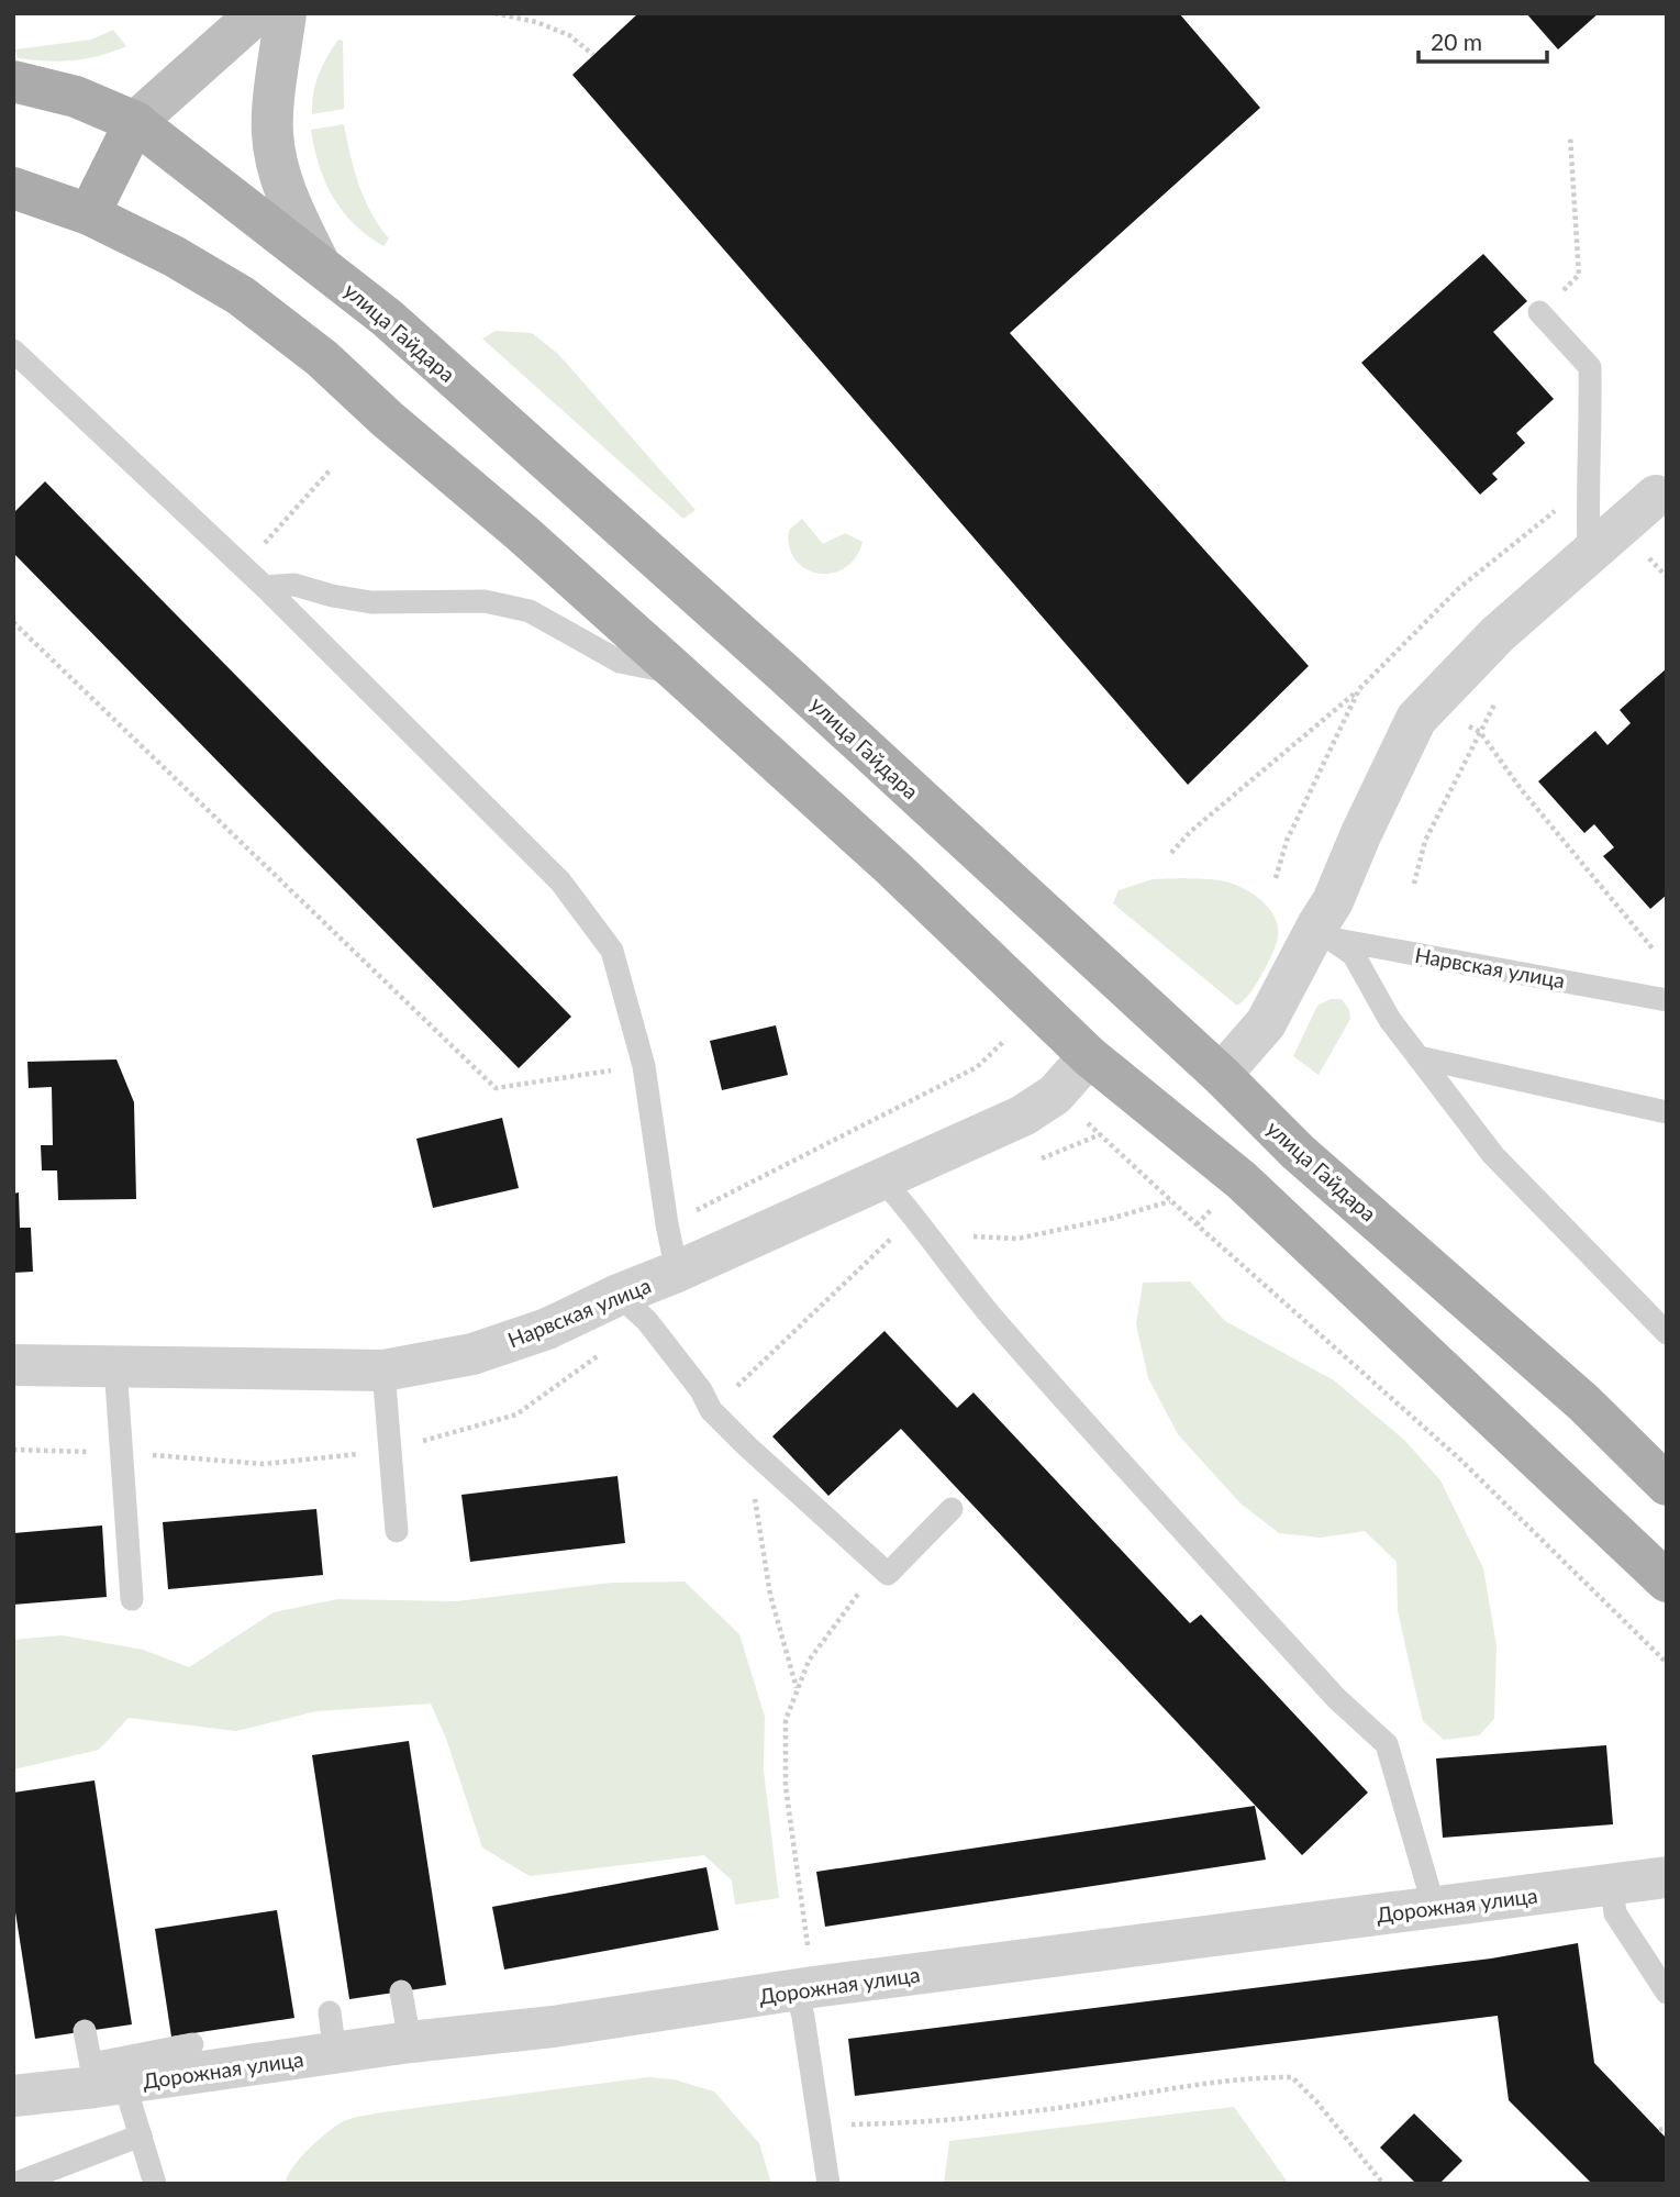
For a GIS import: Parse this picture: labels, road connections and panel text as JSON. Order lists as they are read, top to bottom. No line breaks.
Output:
{"streets":{"main road":["улица Гайдара"],"street":["Нарвская улица","Дорожная улица"]},"scale_bar":"20 m"}
